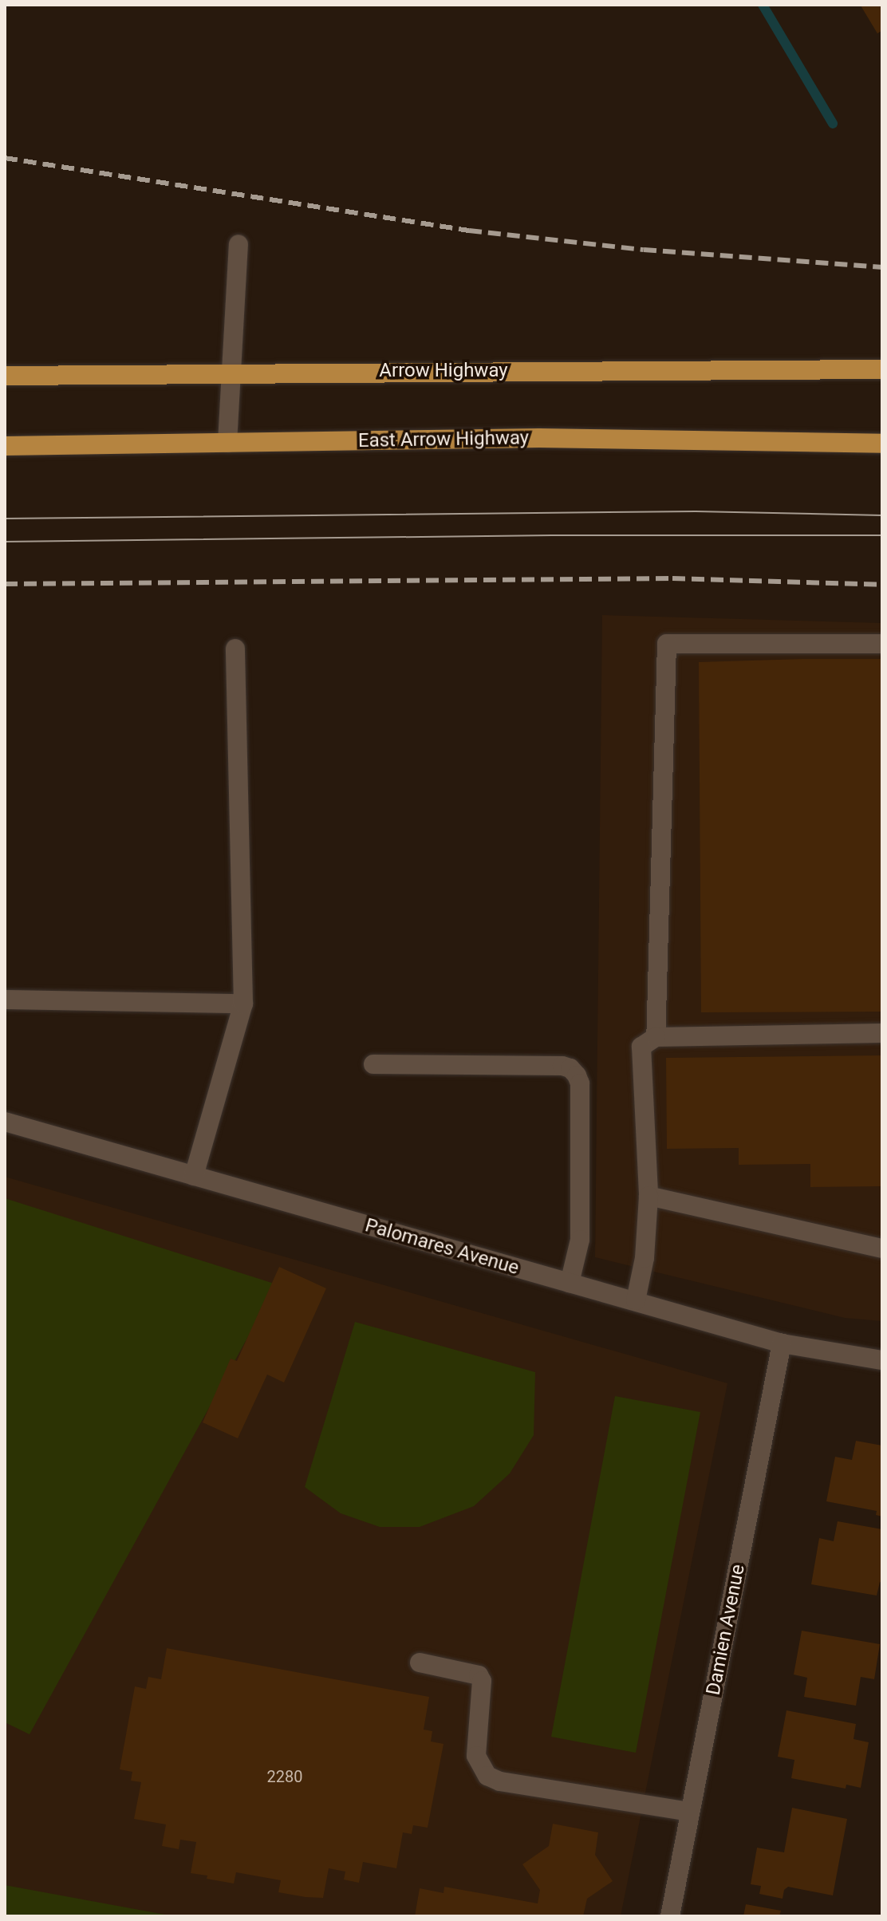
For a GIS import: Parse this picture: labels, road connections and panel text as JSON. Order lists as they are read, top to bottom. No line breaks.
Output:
{"streets":{"main road":["Arrow Highway","East Arrow Highway"],"street":["Palomares Avenue","Damien Avenue"]},"crossings":[["Palomares Avenue","Damien Avenue"]],"house_numbers":["2280"]}
